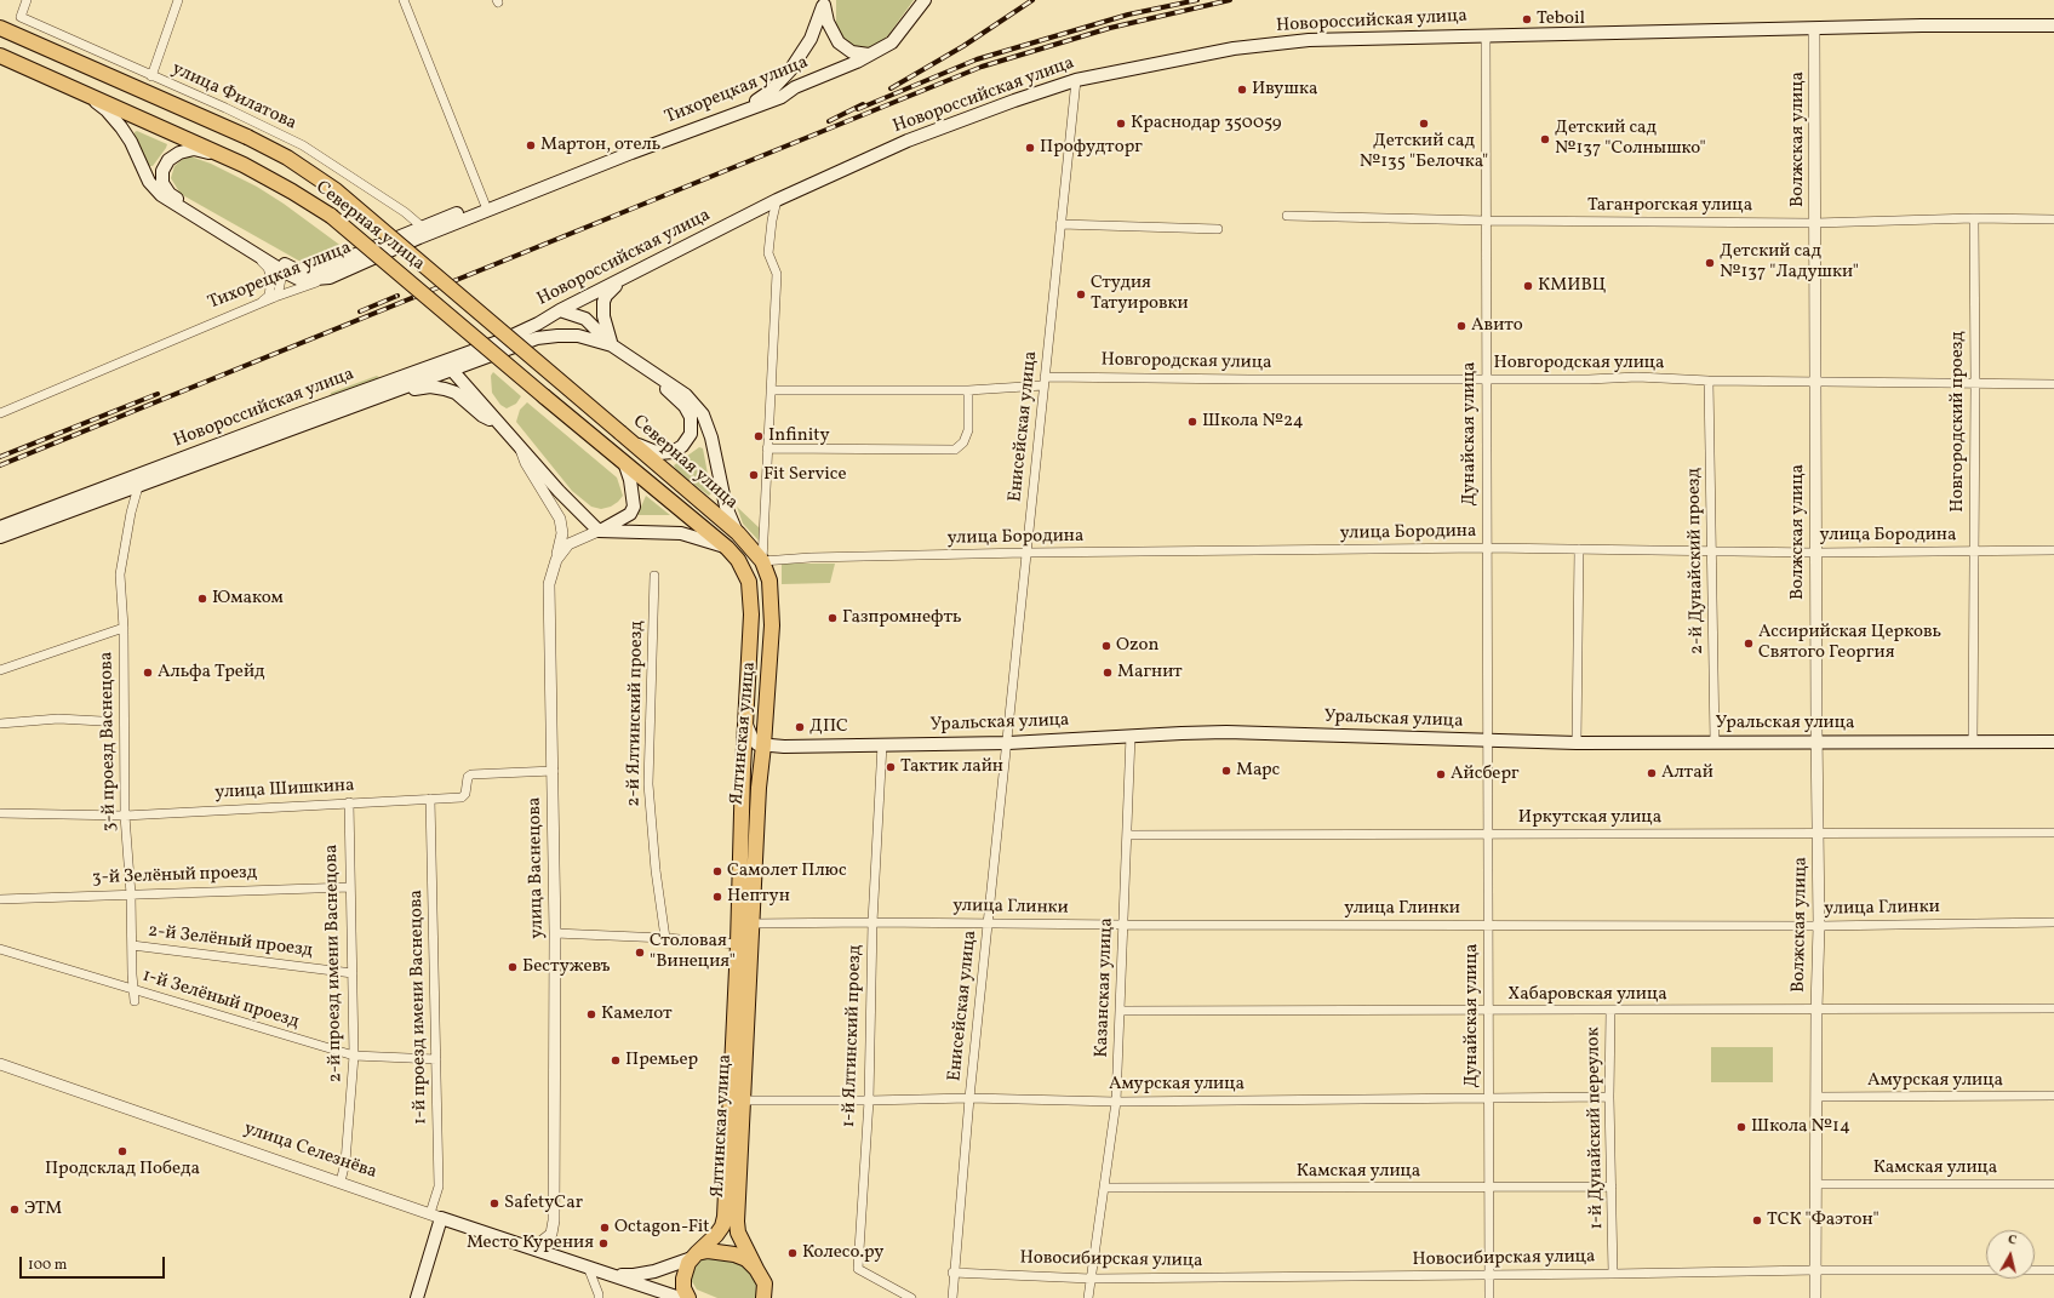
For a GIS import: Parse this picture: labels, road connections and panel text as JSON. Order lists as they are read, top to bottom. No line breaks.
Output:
{"streets":{"main road":["Новороссийская улица","Тихорецкая улица","Северная улица","Уральская улица","Ялтинская улица","улица Селезнёва"],"street":["улица Филатова","Волжская улица","Таганрогская улица","Новгородская улица","Новгородский проезд","Енисейская улица","Дунайская улица","улица Бородина","2-й Дунайский проезд","2-й Ялтинский проезд","3-й проезд Васнецова","улица Шишкина","Иркутская улица","улица Васнецова","3-й Зелёный проезд","улица Глинки","2-й Зелёный проезд","2-й проезд имени Васнецова","Казанская улица","Хабаровская улица","1-й Зелёный проезд","1-й проезд имени Васнецова","1-й Ялтинский проезд","Амурская улица","1-й Дунайский переулок","Камская улица","Новосибирская улица"]},"crossings":[["Новороссийская улица","Волжская улица"],["Новороссийская улица","Северная улица"],["Новороссийская улица","Енисейская улица"],["Новороссийская улица","Дунайская улица"],["Новороссийская улица","Ялтинская улица"],["Новороссийская улица","3-й проезд Васнецова"],["Тихорецкая улица","улица Филатова"],["Волжская улица","Таганрогская улица"],["Волжская улица","Новгородская улица"],["Волжская улица","улица Бородина"],["Волжская улица","Уральская улица"],["Волжская улица","Иркутская улица"],["Волжская улица","улица Глинки"],["Волжская улица","Хабаровская улица"],["Волжская улица","Амурская улица"],["Волжская улица","Камская улица"],["Волжская улица","Новосибирская улица"],["Таганрогская улица","Новгородский проезд"],["Таганрогская улица","Дунайская улица"],["Северная улица","улица Бородина"],["Северная улица","Ялтинская улица"],["Северная улица","улица Васнецова"],["Новгородская улица","Новгородский проезд"],["Новгородская улица","Енисейская улица"],["Новгородская улица","Дунайская улица"],["Новгородская улица","2-й Дунайский проезд"],["Новгородская улица","Ялтинская улица"],["Новгородский проезд","улица Бородина"],["Новгородский проезд","Уральская улица"],["Енисейская улица","улица Бородина"],["Енисейская улица","Уральская улица"],["Енисейская улица","улица Глинки"],["Енисейская улица","Амурская улица"],["Енисейская улица","Новосибирская улица"],["Дунайская улица","улица Бородина"],["Дунайская улица","Уральская улица"],["Дунайская улица","Иркутская улица"],["Дунайская улица","улица Глинки"],["Дунайская улица","Хабаровская улица"],["Дунайская улица","Амурская улица"],["Дунайская улица","Камская улица"],["Дунайская улица","Новосибирская улица"],["улица Бородина","2-й Дунайский проезд"],["улица Бородина","Ялтинская улица"],["2-й Дунайский проезд","Уральская улица"],["Уральская улица","Ялтинская улица"],["Уральская улица","Казанская улица"],["Уральская улица","1-й Ялтинский проезд"],["Ялтинская улица","улица Глинки"],["Ялтинская улица","Амурская улица"],["Ялтинская улица","улица Селезнёва"],["3-й проезд Васнецова","улица Шишкина"],["3-й проезд Васнецова","3-й Зелёный проезд"],["3-й проезд Васнецова","2-й Зелёный проезд"],["3-й проезд Васнецова","1-й Зелёный проезд"],["улица Шишкина","улица Васнецова"],["улица Шишкина","2-й проезд имени Васнецова"],["улица Шишкина","1-й проезд имени Васнецова"],["Иркутская улица","Казанская улица"],["улица Васнецова","улица Селезнёва"],["3-й Зелёный проезд","2-й проезд имени Васнецова"],["улица Глинки","Казанская улица"],["улица Глинки","1-й Ялтинский проезд"],["2-й Зелёный проезд","2-й проезд имени Васнецова"],["2-й проезд имени Васнецова","1-й Зелёный проезд"],["2-й проезд имени Васнецова","улица Селезнёва"],["Казанская улица","Хабаровская улица"],["Казанская улица","Амурская улица"],["Казанская улица","Камская улица"],["Казанская улица","Новосибирская улица"],["Хабаровская улица","1-й Дунайский переулок"],["1-й Зелёный проезд","1-й проезд имени Васнецова"],["1-й проезд имени Васнецова","улица Селезнёва"],["1-й Ялтинский проезд","Амурская улица"],["Амурская улица","1-й Дунайский переулок"],["1-й Дунайский переулок","Камская улица"],["1-й Дунайский переулок","Новосибирская улица"]],"places":["Teboil","Ивушка","Краснодар 350059","Детский сад №135 \"Белочка\"","Детский сад №137 \"Солнышко\"","Мартон, отель","Профудторг","Детский сад №137 \"Ладушки\"","КМИВЦ","Студия Татуировки","Авито","Школа №24","Infinity","Fit Service","Юмаком","Газпромнефть","Ассирийская Церковь Святого Георгия","Ozon","Альфа Трейд","Магнит","ДПС","Тактик лайн","Марс","Алтай","Айсберг","Самолет Плюс","Нептун","Столовая \"Винеция\"","Бестужевъ","Камелот","Премьер","Школа №14","Продсклад Победа","SafetyCar","ЭТМ","ТСК \"Фаэтон\"","Octagon-Fit","Место Курения","Колесо.ру"],"scale_bar":"100 m","north":"top"}
